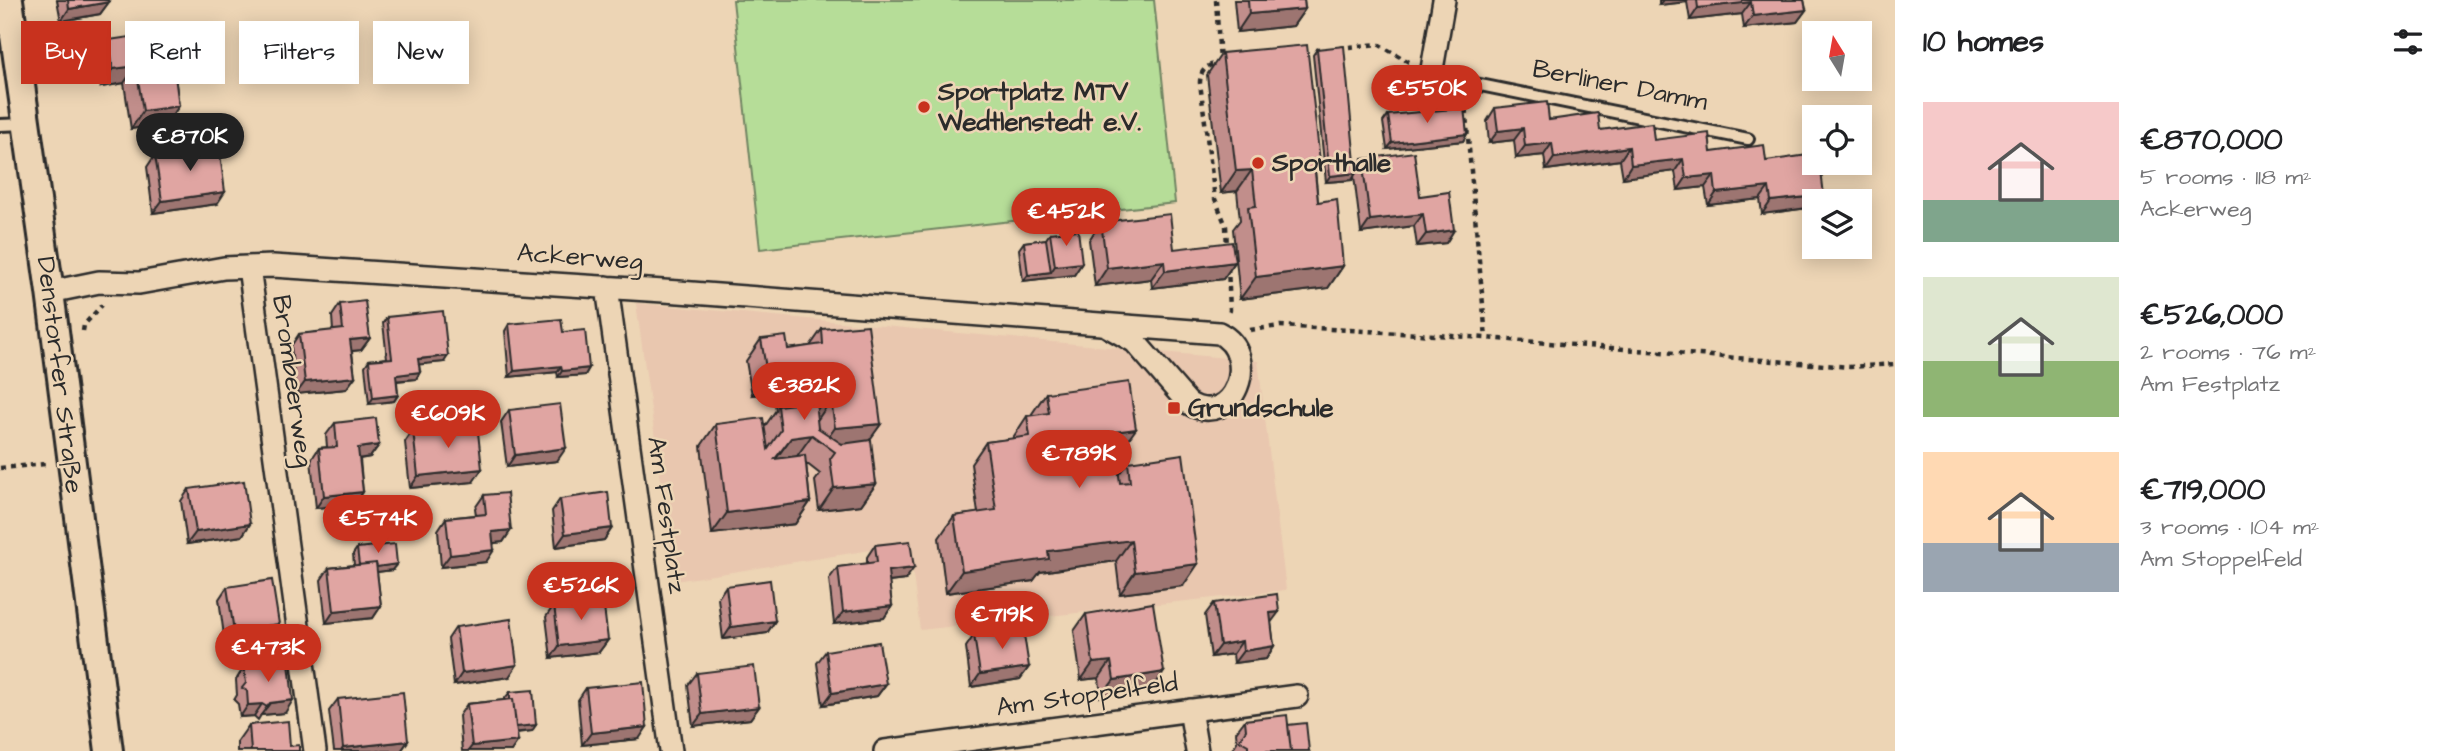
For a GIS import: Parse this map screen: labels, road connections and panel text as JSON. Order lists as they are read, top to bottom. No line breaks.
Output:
{"streets":{"street":["Ackerweg","Denstorfer Straße","Brombeerweg","Am Festplatz","Am Stoppelfeld"],"lane":["Berliner Damm"]},"crossings":[["Ackerweg","Denstorfer Straße"],["Ackerweg","Brombeerweg"],["Ackerweg","Am Festplatz"]],"places":{"other":["Sportplatz MTV Wedtlenstedt e.V.","Sporthalle"],"transit":["Grundschule"]},"north":"top","page":{"heading":"10 homes","chip":["Buy","Rent","Filters","New"],"price":["€550K","€870K","€452K","€382K","€609K","€789K","€574K","€526K","€719K","€473K"],"list":[{"name":"€870,000","note":"5 rooms · 118 m² · Ackerweg"},{"name":"€526,000","note":"2 rooms · 76 m² · Am Festplatz"},{"name":"€719,000","note":"3 rooms · 104 m² · Am Stoppelfeld"}]}}
